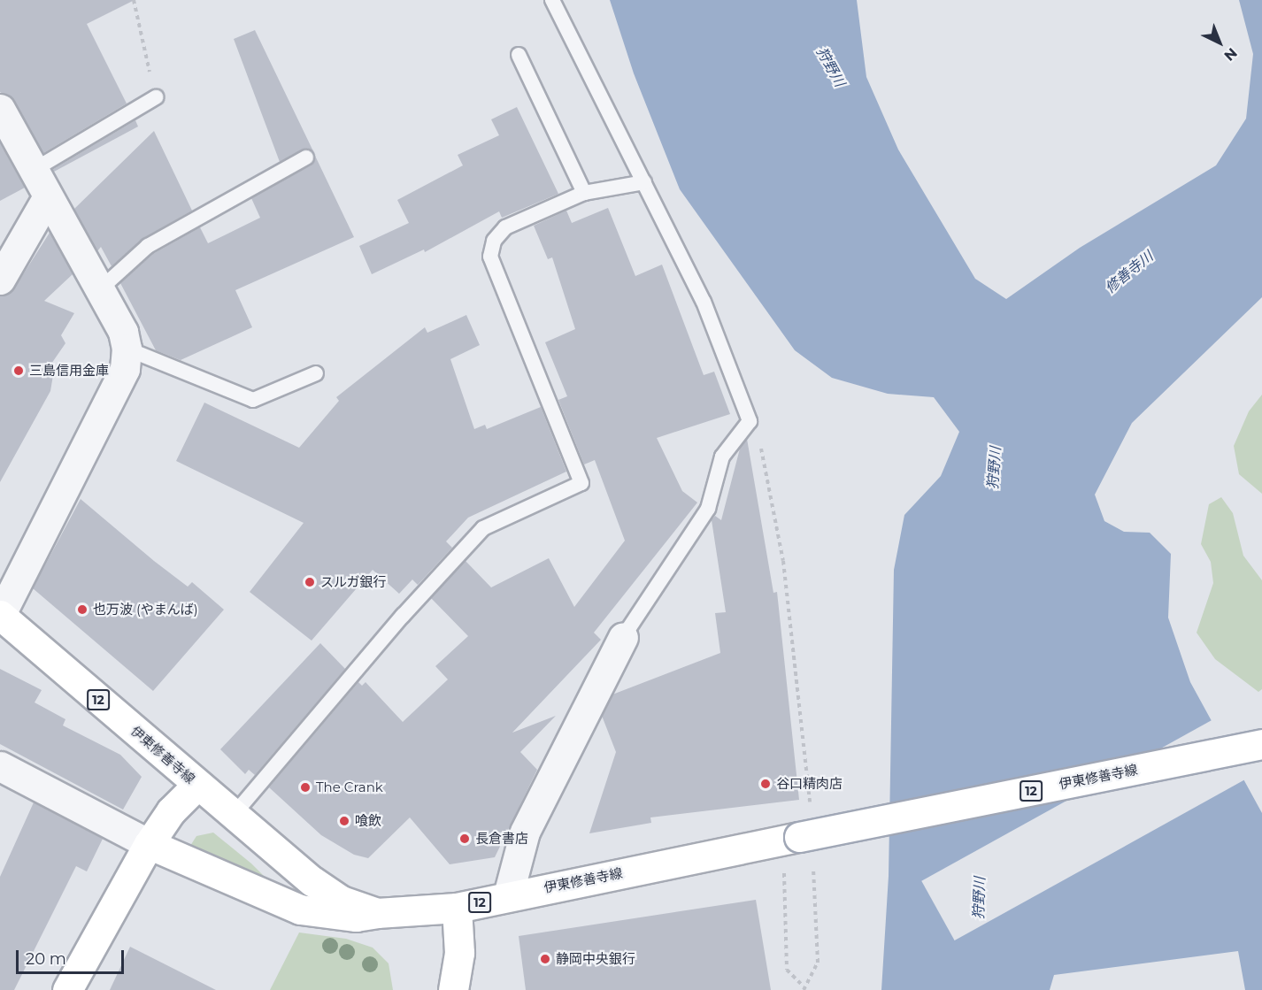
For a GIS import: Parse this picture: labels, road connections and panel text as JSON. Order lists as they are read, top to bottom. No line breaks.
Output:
{"streets":{"main road":["12","伊東修善寺線"]},"water":["狩野川","修善寺川"],"places":["三島信用金庫","スルガ銀行","也万波 (やまんば)","谷口精肉店","The Crank","喰飲","長倉書店","静岡中央銀行"],"scale_bar":"20 m","north":"bottom right"}
